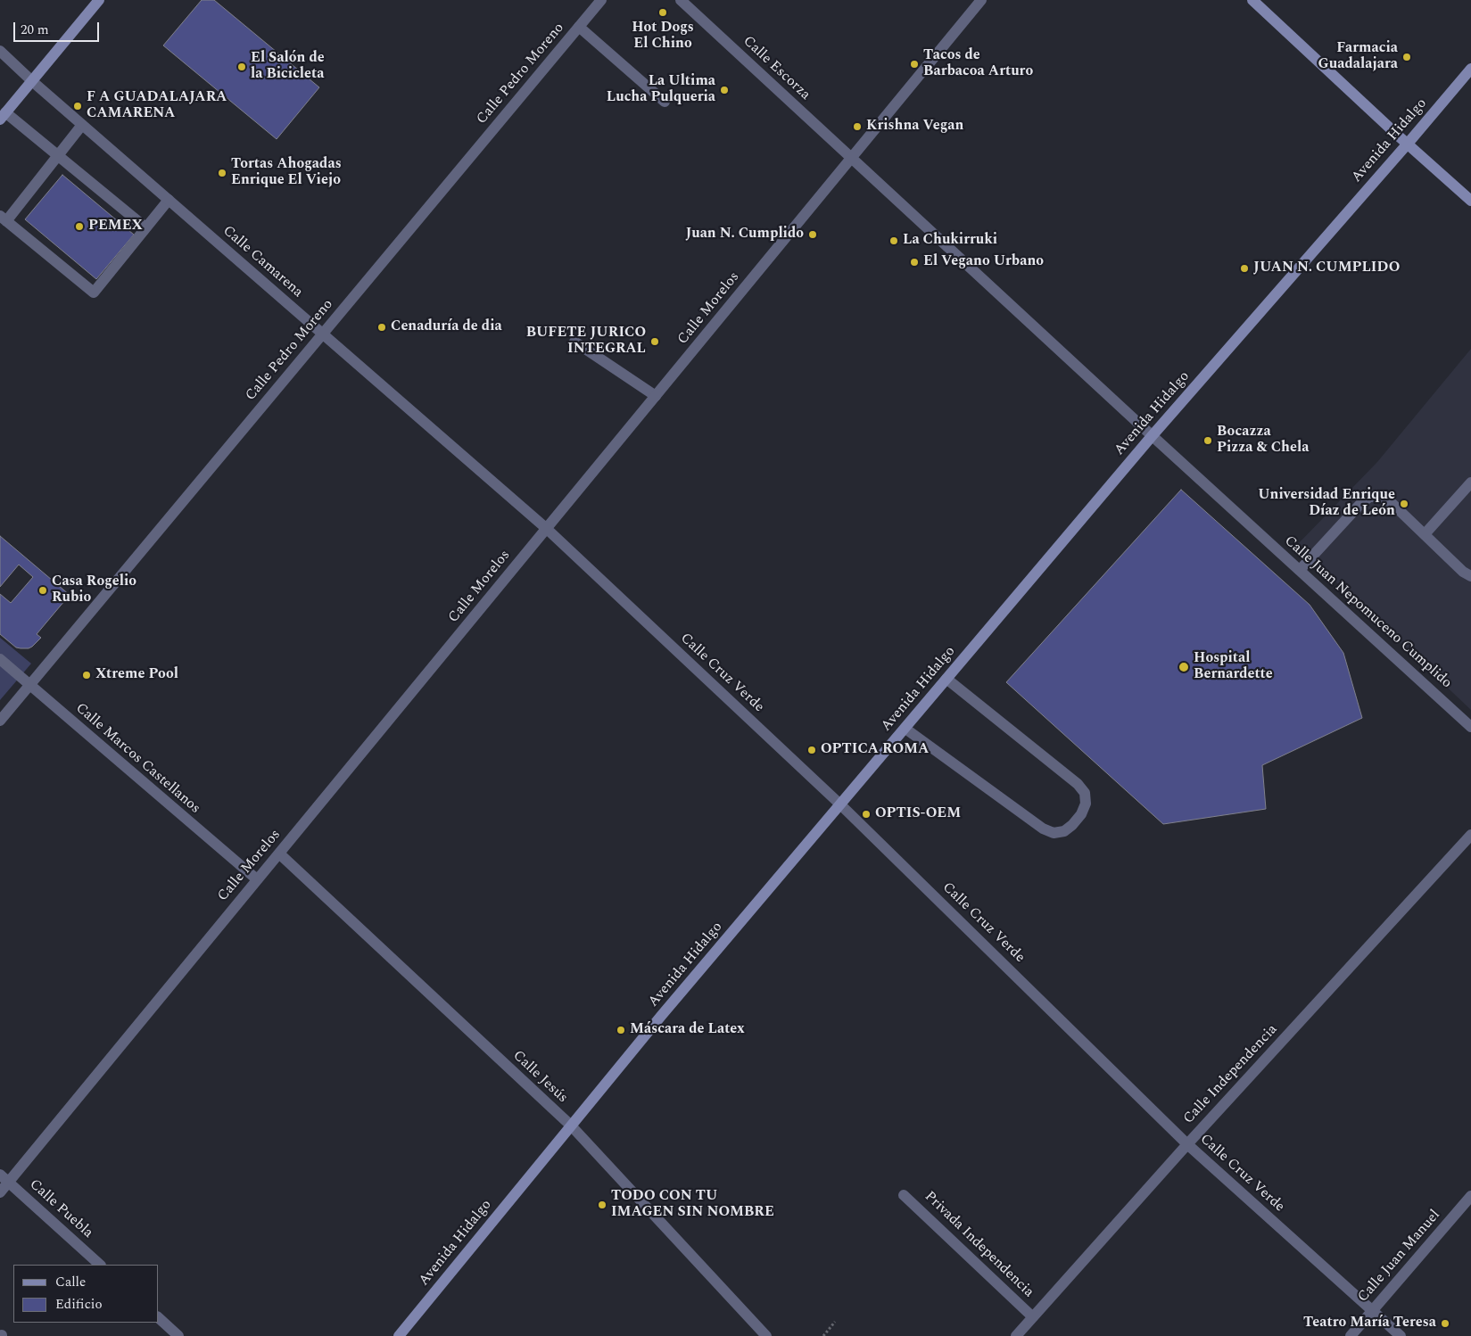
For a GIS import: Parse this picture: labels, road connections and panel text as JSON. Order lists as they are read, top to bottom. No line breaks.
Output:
{"streets":{"main road":["Avenida Hidalgo"],"street":["Calle Escorza","Calle Pedro Moreno","Calle Camarena","Calle Morelos","Calle Juan Nepomuceno Cumplido","Calle Cruz Verde","Calle Marcos Castellanos","Calle Independencia","Calle Jesús","Calle Puebla","Privada Independencia","Calle Juan Manuel"]},"crossings":[["Calle Escorza","Calle Morelos"],["Calle Escorza","Calle Juan Nepomuceno Cumplido"],["Calle Pedro Moreno","Calle Camarena"],["Calle Pedro Moreno","Calle Marcos Castellanos"],["Avenida Hidalgo","Calle Juan Nepomuceno Cumplido"],["Avenida Hidalgo","Calle Cruz Verde"],["Avenida Hidalgo","Calle Jesús"],["Calle Camarena","Calle Morelos"],["Calle Camarena","Calle Cruz Verde"],["Calle Morelos","Calle Juan Nepomuceno Cumplido"],["Calle Morelos","Calle Cruz Verde"],["Calle Morelos","Calle Marcos Castellanos"],["Calle Morelos","Calle Jesús"],["Calle Morelos","Calle Puebla"],["Calle Cruz Verde","Calle Independencia"],["Calle Cruz Verde","Calle Juan Manuel"],["Calle Independencia","Privada Independencia"]],"places":["Hot Dogs El Chino","Farmacia Guadalajara","Tacos de Barbacoa Arturo","El Salón de la Bicicleta","La Ultima Lucha Pulqueria","F A GUADALAJARA CAMARENA","Krishna Vegan","Tortas Ahogadas Enrique El Viejo","PEMEX","Juan N. Cumplido","La Chukirruki","El Vegano Urbano","JUAN N. CUMPLIDO","Cenaduría de dia","BUFETE JURICO INTEGRAL","Bocazza Pizza & Chela","Universidad Enrique Díaz de León","Casa Rogelio Rubio","Hospital Bernardette","Xtreme Pool","OPTICA ROMA","OPTIS-OEM","Máscara de Latex","TODO CON TU IMAGEN SIN NOMBRE","Teatro María Teresa"],"legend":["Calle","Edificio"],"scale_bar":"20 m"}
